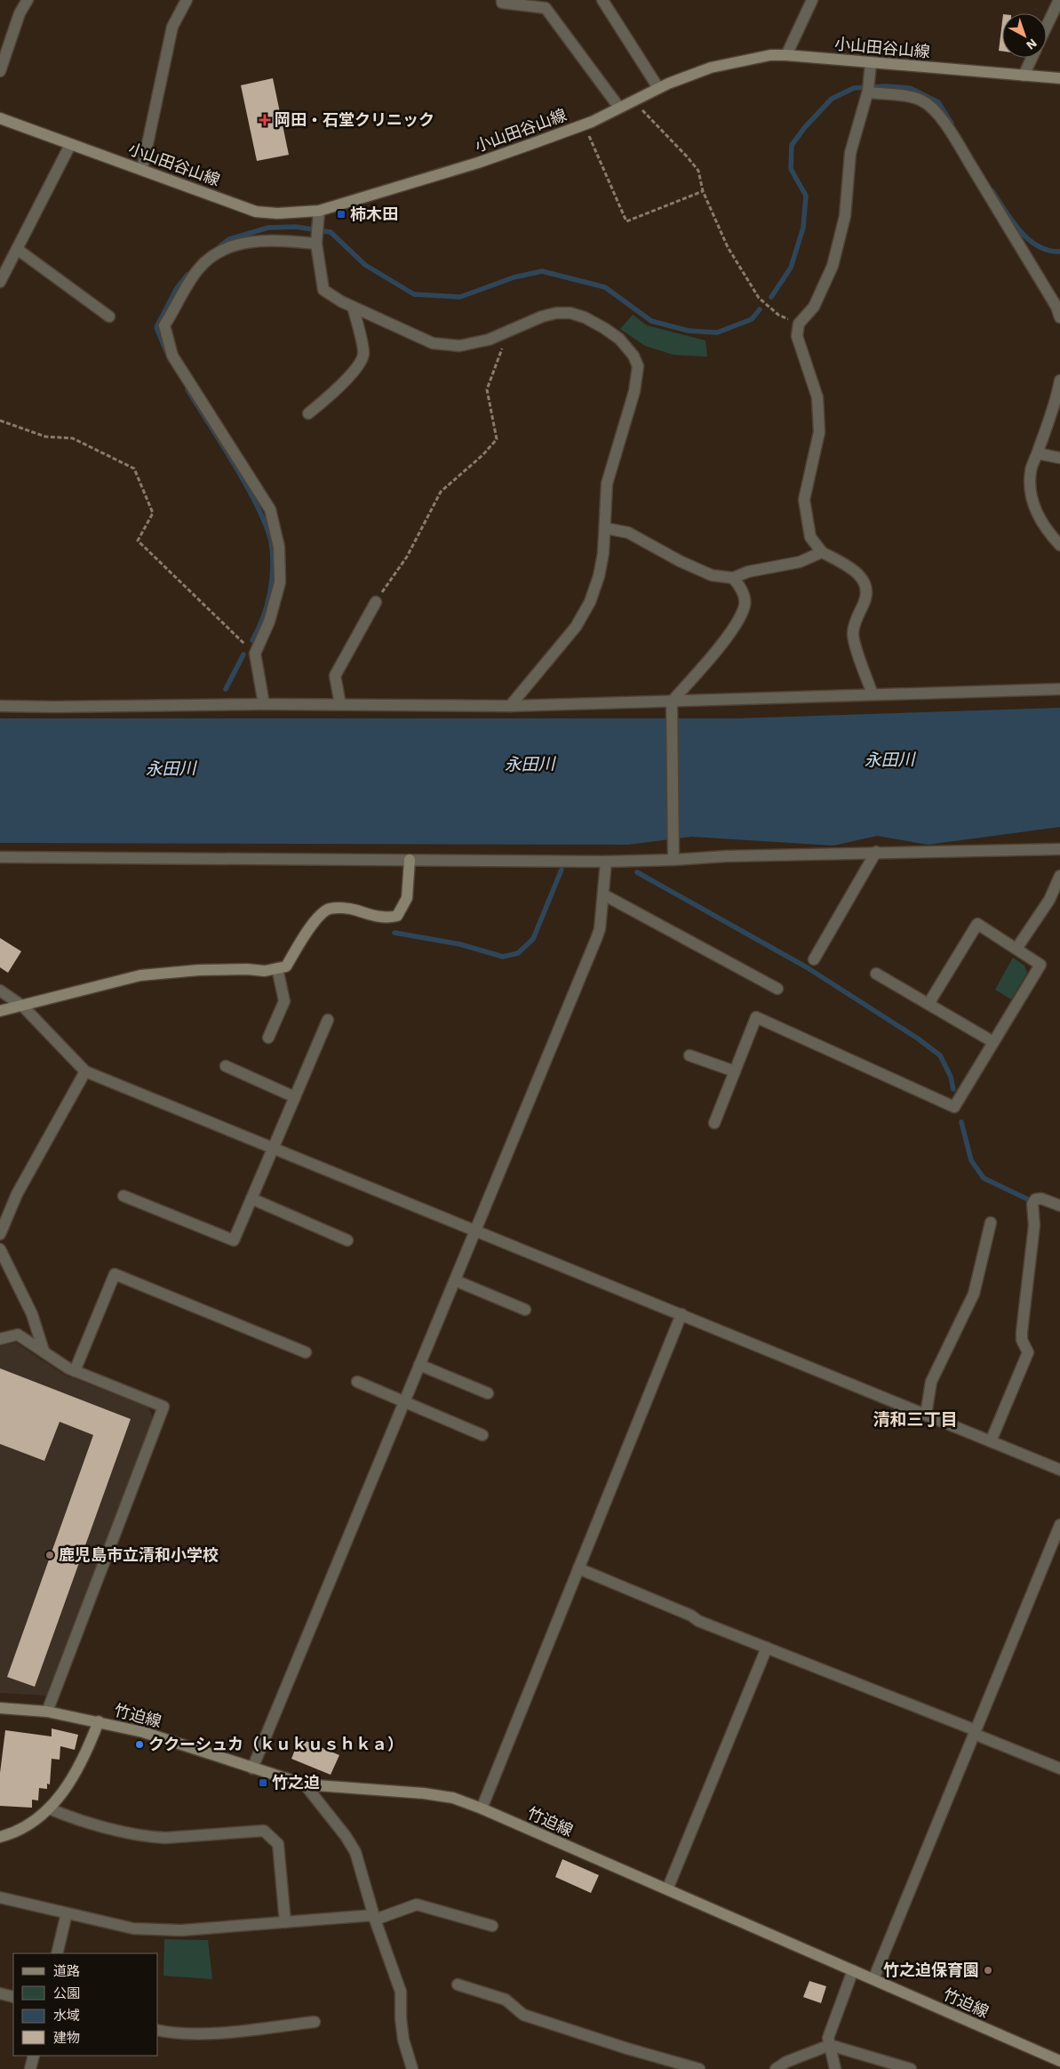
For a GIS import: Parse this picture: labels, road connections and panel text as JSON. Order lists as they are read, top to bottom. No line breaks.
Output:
{"streets":{"street":["小山田谷山線","竹迫線"]},"districts":["清和三丁目"],"water":["永田川"],"places":{"health":["岡田・石堂クリニック"],"transit":["柿木田","竹之迫"],"other":["鹿児島市立清和小学校","ククーシュカ（ｋｕｋｕｓｈｋａ）","竹之迫保育園"]},"legend":["道路","公園","水域","建物"],"north":"bottom right"}
